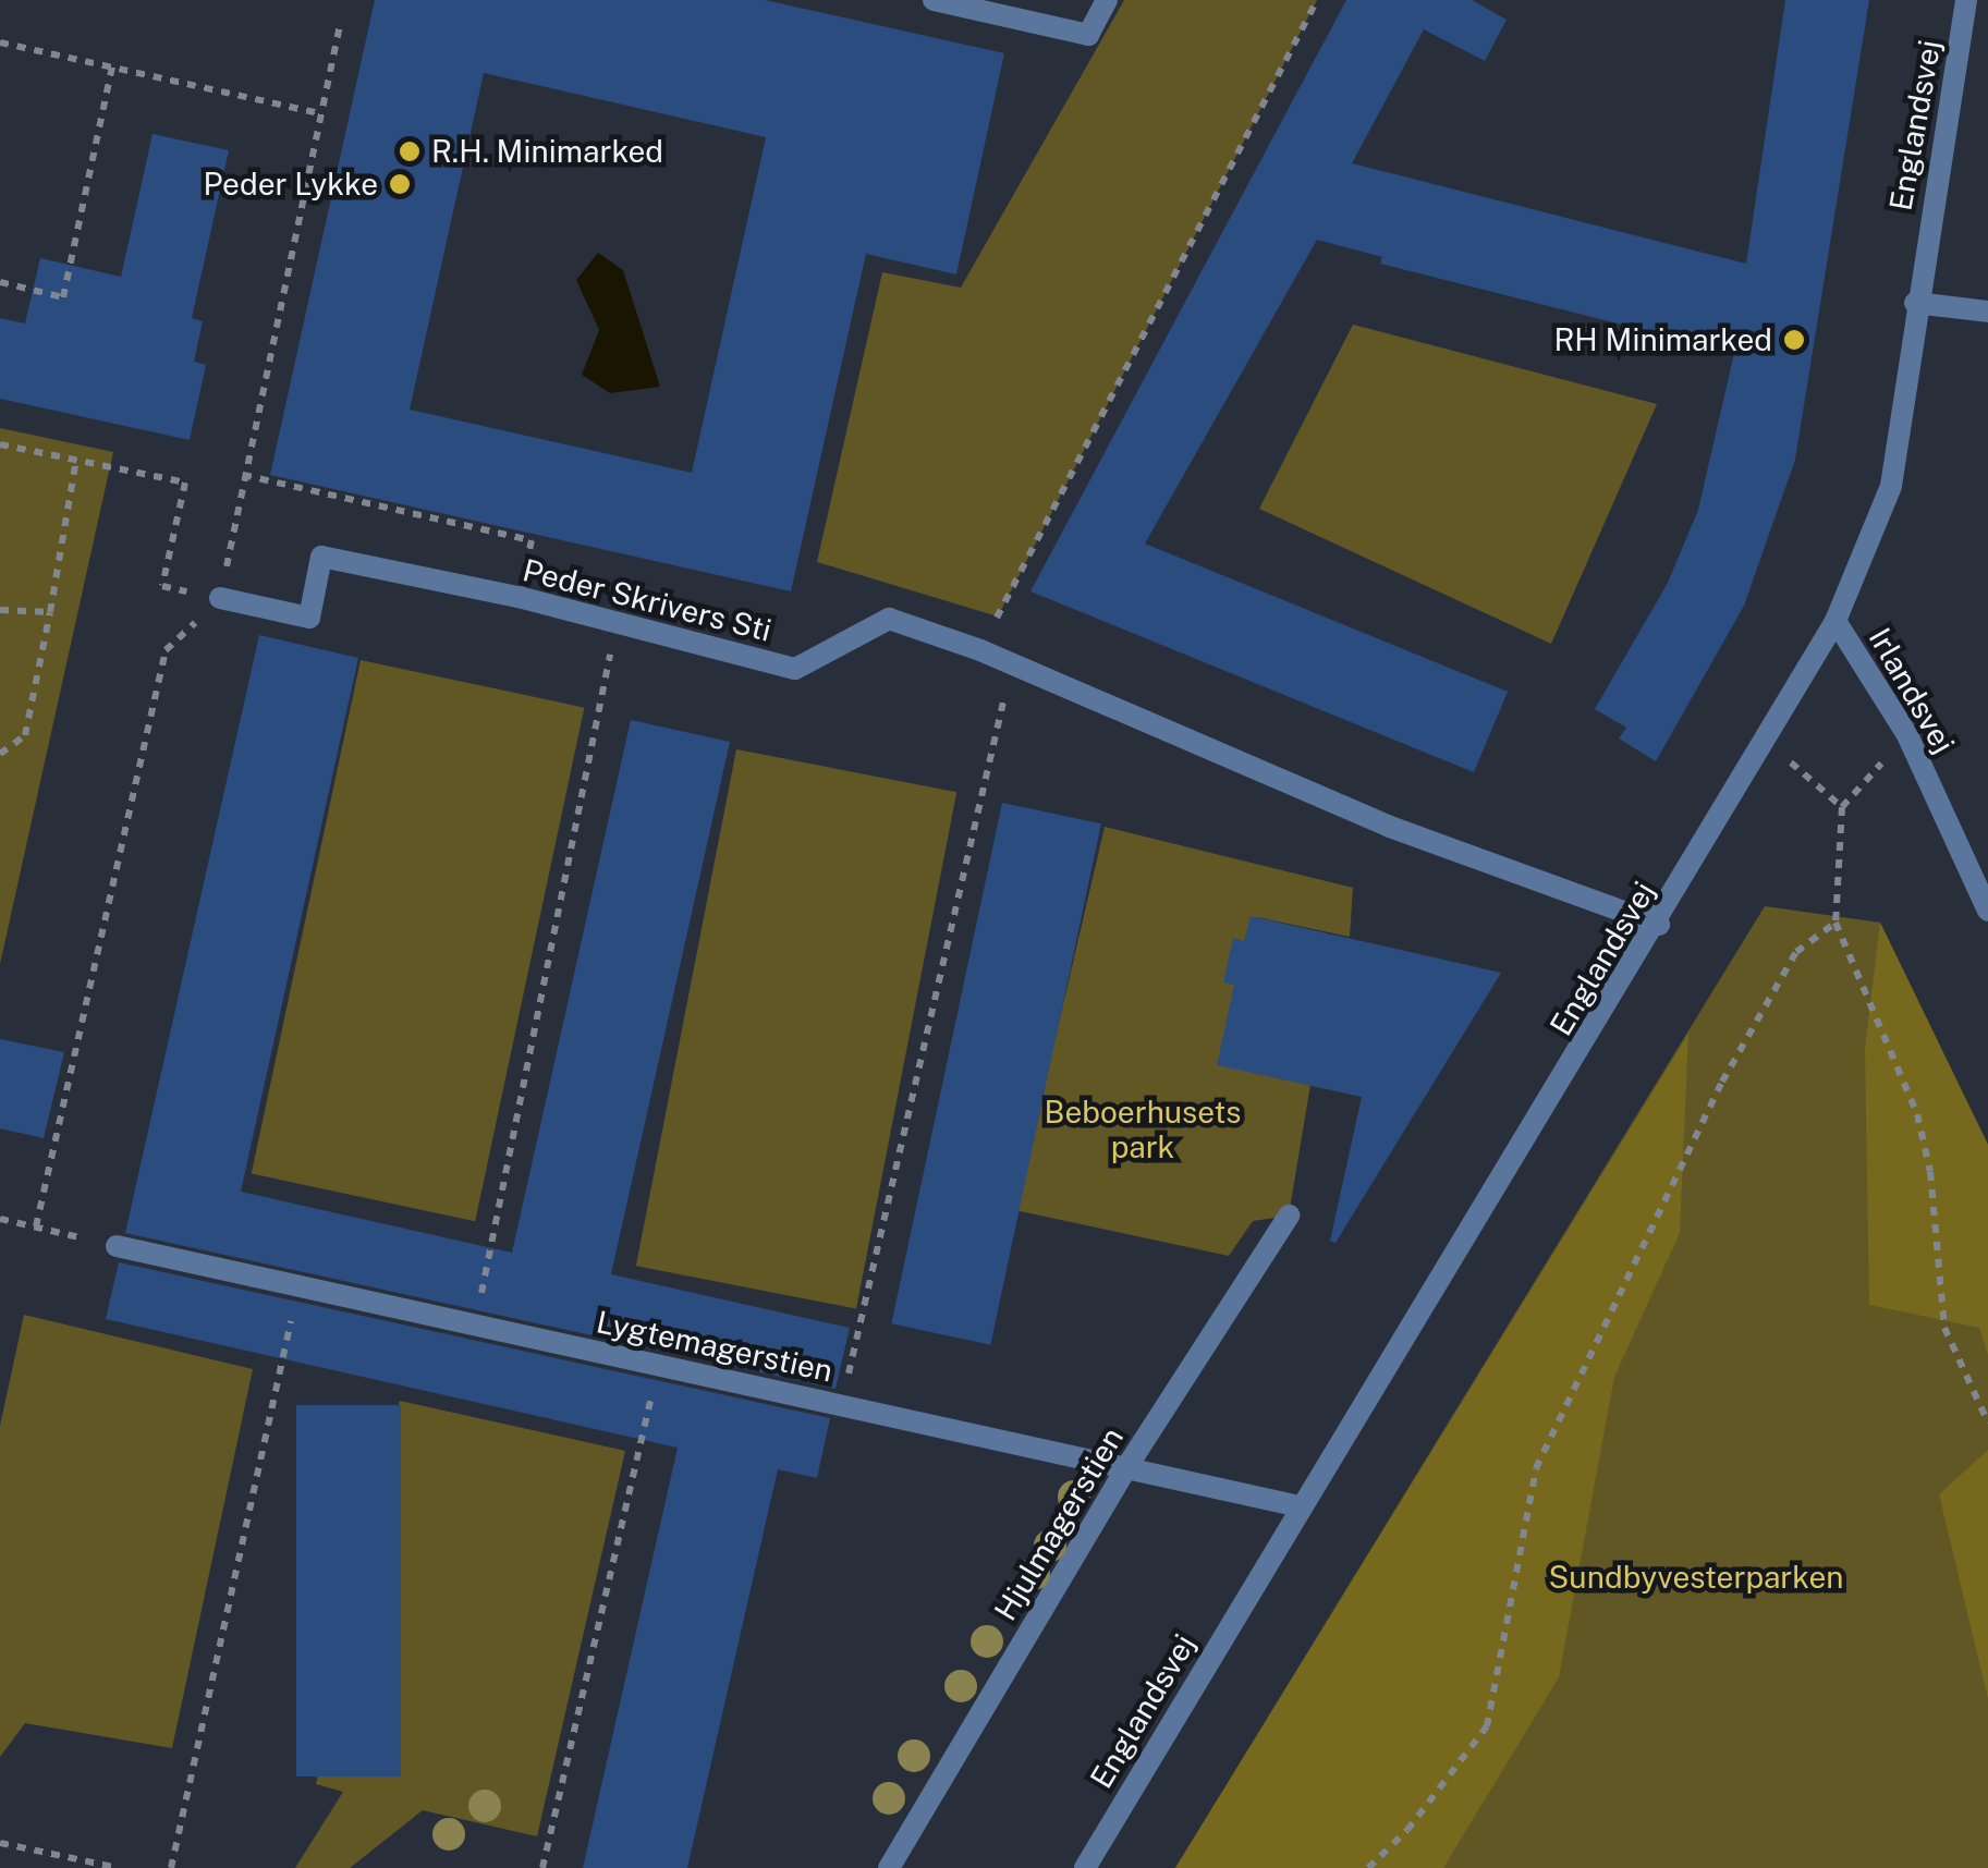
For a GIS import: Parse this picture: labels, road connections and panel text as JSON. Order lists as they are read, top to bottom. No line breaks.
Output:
{"streets":{"street":["Englandsvej","Peder Skrivers Sti","Irlandsvej","Lygtemagerstien","Hjulmagerstien"]},"crossings":[["Englandsvej","Peder Skrivers Sti"],["Englandsvej","Irlandsvej"],["Englandsvej","Lygtemagerstien"],["Lygtemagerstien","Hjulmagerstien"]],"parks":["Beboerhusets park","Sundbyvesterparken"],"places":["R.H. Minimarked","Peder Lykke","RH Minimarked"]}
